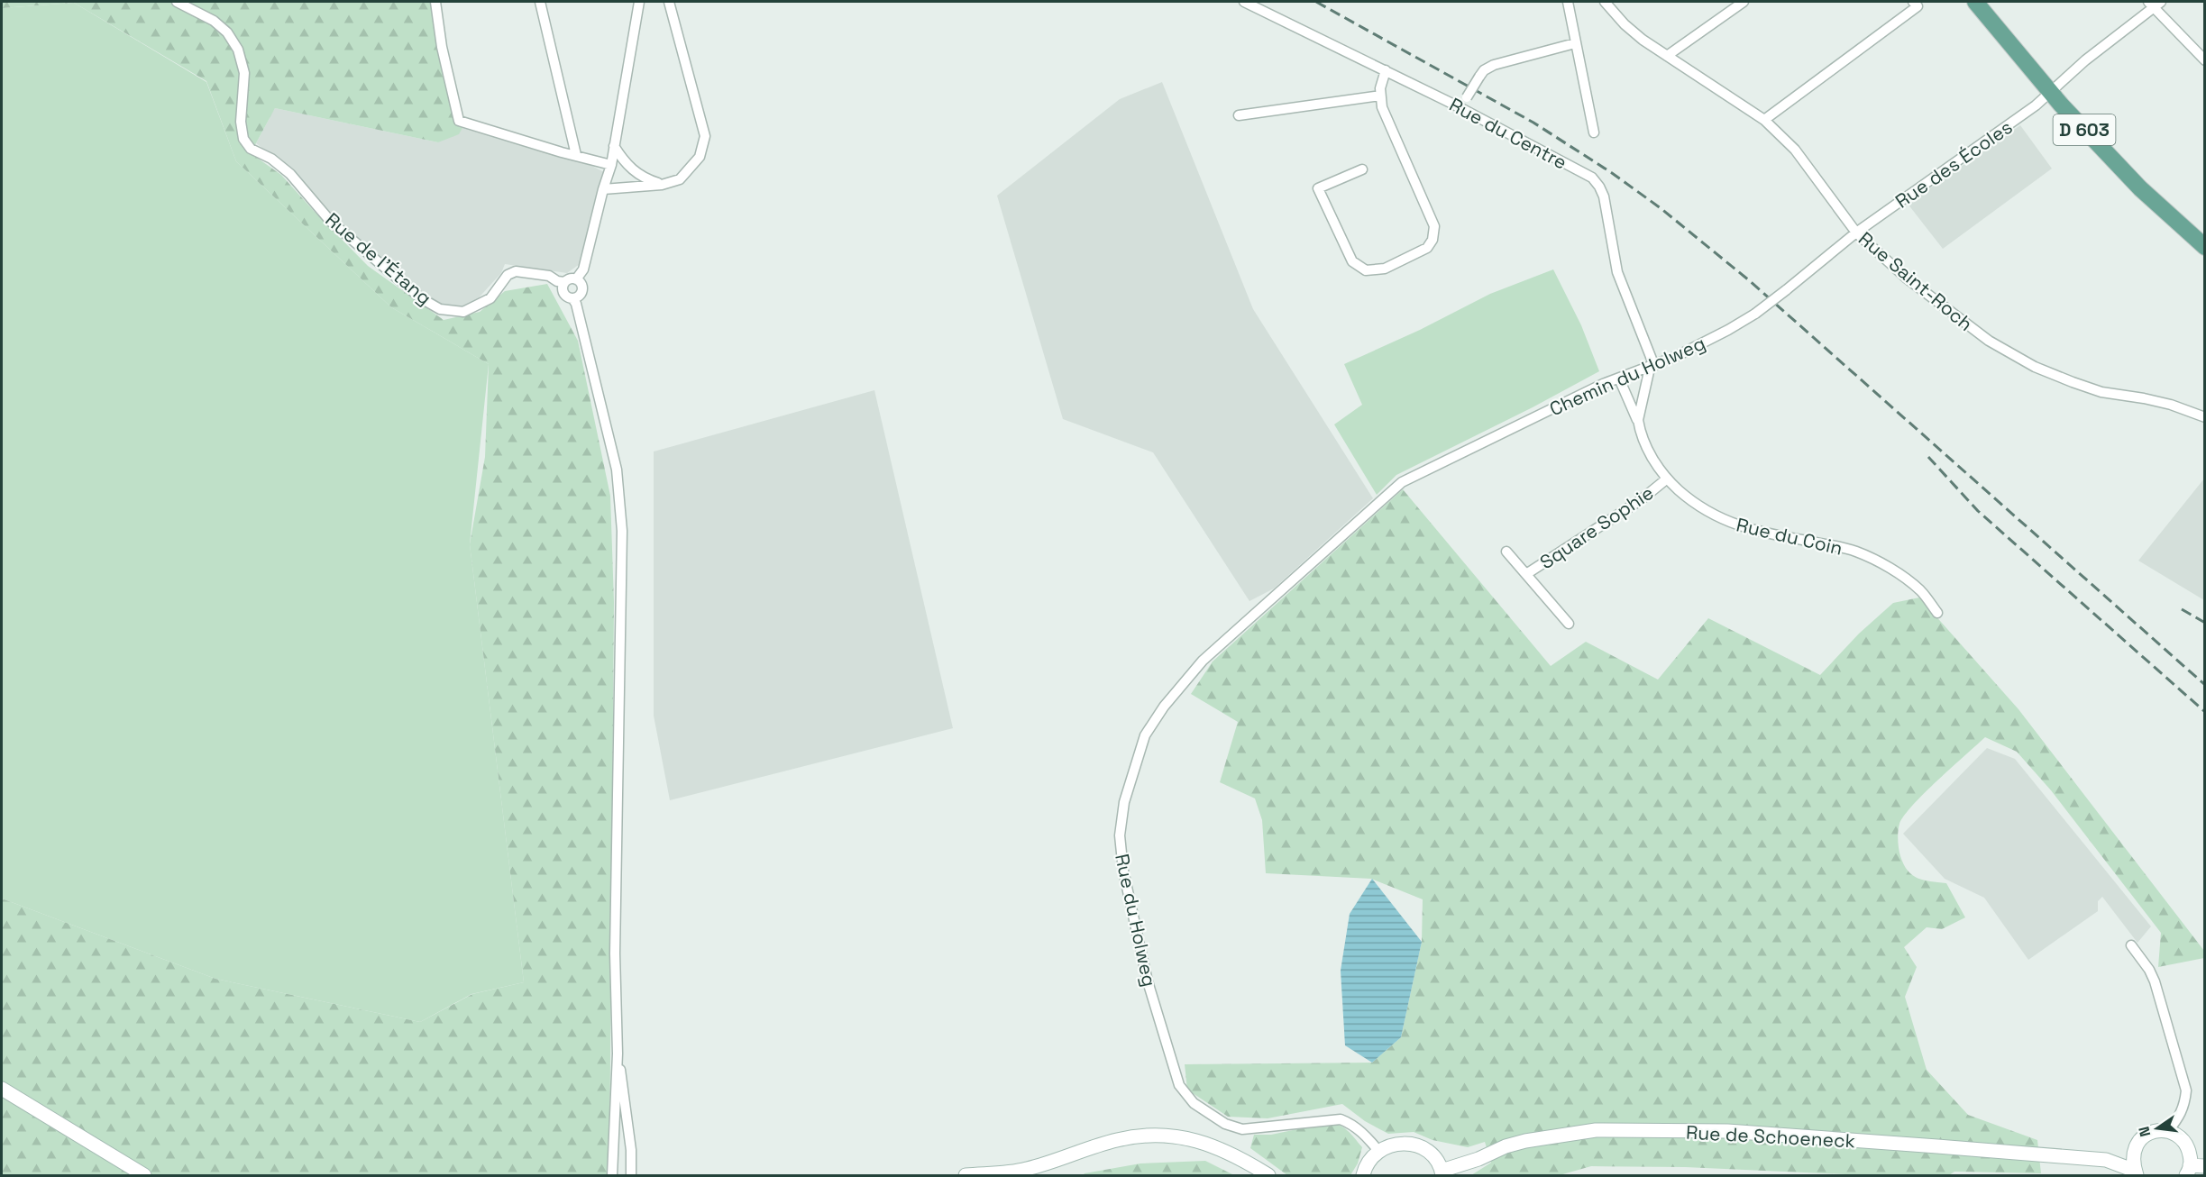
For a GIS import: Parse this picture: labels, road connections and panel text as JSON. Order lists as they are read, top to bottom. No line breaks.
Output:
{"streets":{"main road":["D 603","Rue de Schoeneck"],"street":["Rue du Centre","Rue des Écoles","Rue de l'Étang","Rue Saint-Roch","Chemin du Holweg","Square Sophie","Rue du Coin","Rue du Holweg"]},"crossings":[["D 603","Rue des Écoles"],["Rue du Centre","Chemin du Holweg"],["Rue des Écoles","Rue Saint-Roch"],["Rue des Écoles","Chemin du Holweg"],["Rue Saint-Roch","Chemin du Holweg"],["Chemin du Holweg","Rue du Coin"],["Chemin du Holweg","Rue du Holweg"],["Square Sophie","Rue du Coin"]],"north":"left"}
